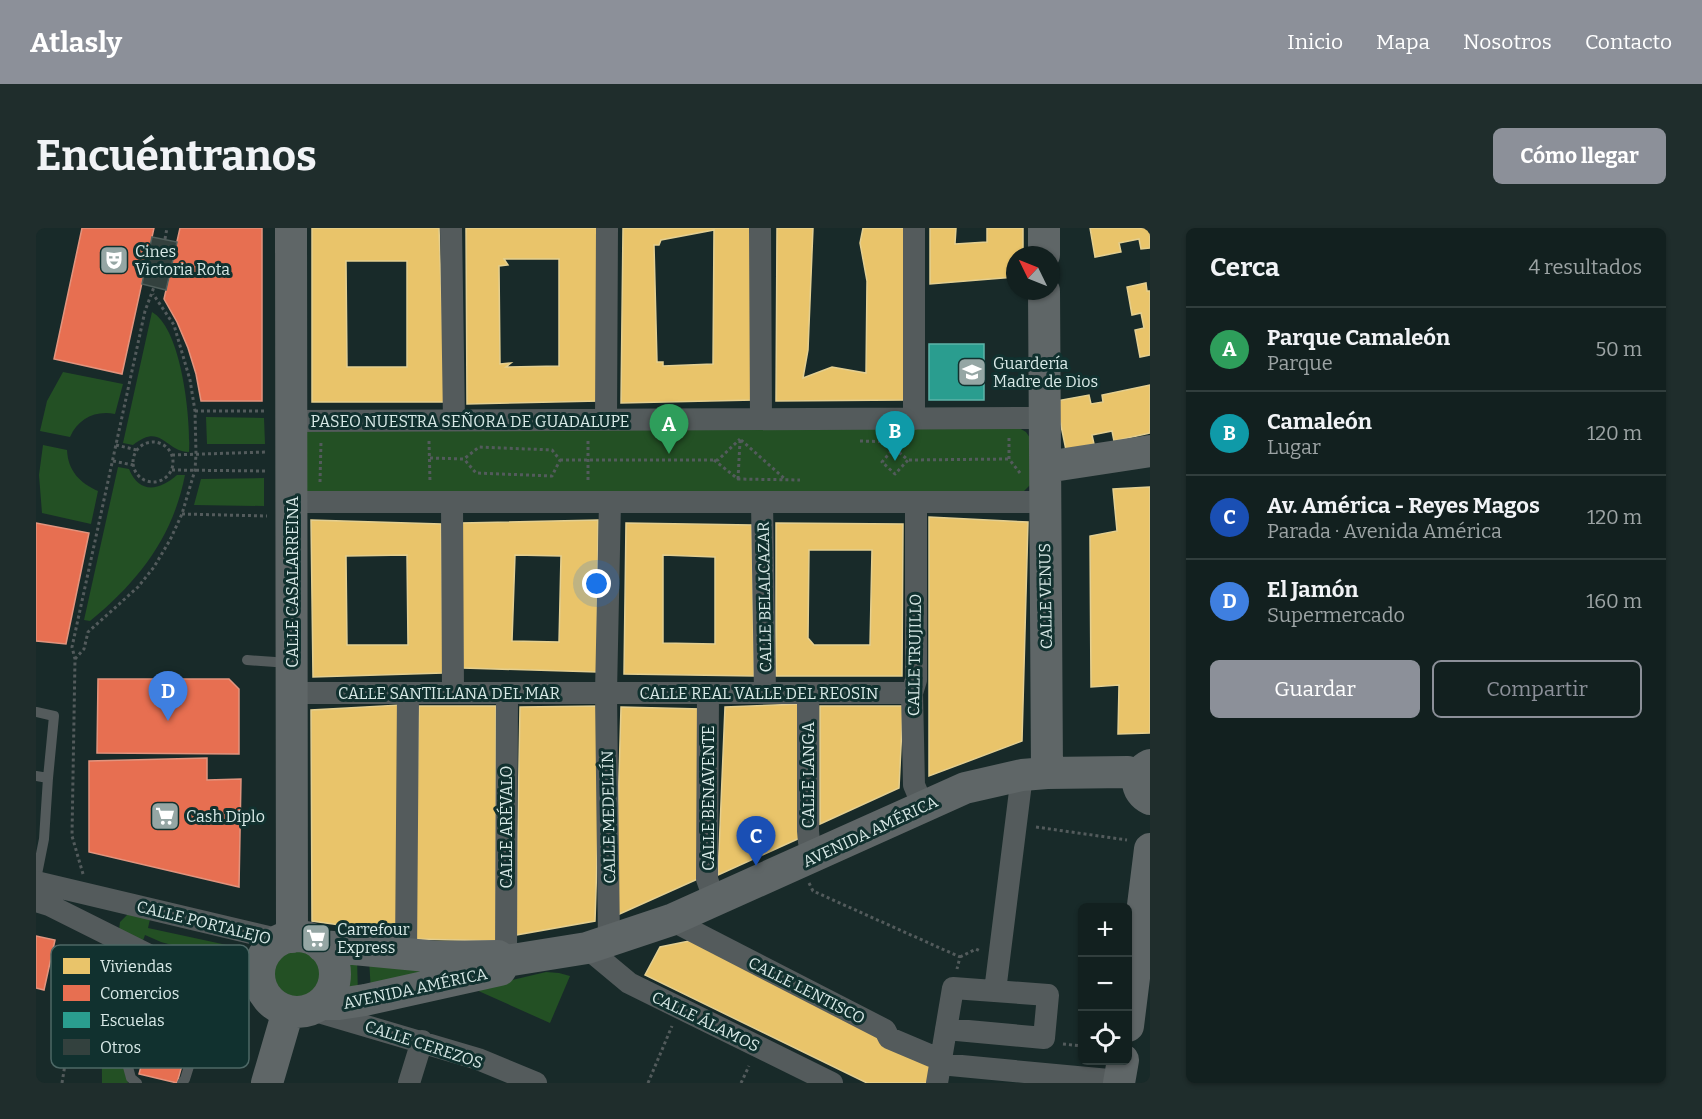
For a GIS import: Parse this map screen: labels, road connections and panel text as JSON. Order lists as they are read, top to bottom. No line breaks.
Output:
{"streets":{"street":["PASEO NUESTRA SEÑORA DE GUADALUPE","CALLE CASALARREINA","CALLE VENUS","CALLE BELALCAZAR","CALLE TRUJILLO","CALLE SANTILLANA DEL MAR","CALLE REAL VALLE DEL REOSIN","CALLE LANGA","CALLE BENAVENTE","CALLE MEDELLÍN","CALLE ARÉVALO","AVENIDA AMÉRICA","CALLE PORTALEJO","CALLE LENTISCO","CALLE ÁLAMOS","CALLE CEREZOS"]},"crossings":[["PASEO NUESTRA SEÑORA DE GUADALUPE","CALLE CASALARREINA"],["PASEO NUESTRA SEÑORA DE GUADALUPE","CALLE VENUS"],["CALLE CASALARREINA","CALLE SANTILLANA DEL MAR"],["CALLE CASALARREINA","AVENIDA AMÉRICA"],["CALLE CASALARREINA","CALLE PORTALEJO"],["CALLE CASALARREINA","CALLE CEREZOS"],["CALLE VENUS","AVENIDA AMÉRICA"],["CALLE BELALCAZAR","CALLE REAL VALLE DEL REOSIN"],["CALLE TRUJILLO","CALLE REAL VALLE DEL REOSIN"],["CALLE TRUJILLO","AVENIDA AMÉRICA"],["CALLE SANTILLANA DEL MAR","CALLE REAL VALLE DEL REOSIN"],["CALLE SANTILLANA DEL MAR","CALLE MEDELLÍN"],["CALLE SANTILLANA DEL MAR","CALLE ARÉVALO"],["CALLE REAL VALLE DEL REOSIN","CALLE LANGA"],["CALLE REAL VALLE DEL REOSIN","CALLE BENAVENTE"],["CALLE REAL VALLE DEL REOSIN","CALLE MEDELLÍN"],["CALLE LANGA","AVENIDA AMÉRICA"],["CALLE BENAVENTE","AVENIDA AMÉRICA"],["CALLE MEDELLÍN","AVENIDA AMÉRICA"],["CALLE MEDELLÍN","CALLE ÁLAMOS"],["CALLE ARÉVALO","AVENIDA AMÉRICA"],["AVENIDA AMÉRICA","CALLE PORTALEJO"],["AVENIDA AMÉRICA","CALLE LENTISCO"],["AVENIDA AMÉRICA","CALLE ÁLAMOS"],["AVENIDA AMÉRICA","CALLE CEREZOS"],["CALLE PORTALEJO","CALLE CEREZOS"]],"places":{"theatre":["Cines Victoria Rota"],"school or university":["Guardería Madre de Dios"],"supermarket":["Cash Diplo","Carrefour Express"]},"legend":["Viviendas","Comercios","Escuelas","Otros"],"north":"top left","page":{"header":"Atlasly","nav":["Inicio","Mapa","Nosotros","Contacto"],"buttons":["Cómo llegar",["Guardar","Compartir"]],"title":"Encuéntranos","heading":["Cerca","4 resultados"],"list":[{"mark":"A","name":"Parque Camaleón","note":"Parque","value":"50 m"},{"mark":"B","name":"Camaleón","note":"Lugar","value":"120 m"},{"mark":"C","name":"Av. América - Reyes Magos","note":"Parada · Avenida América","value":"120 m"},{"mark":"D","name":"El Jamón","note":"Supermercado","value":"160 m"}],"pins":["A","B","D","C"],"map_buttons":["+","−"]}}
